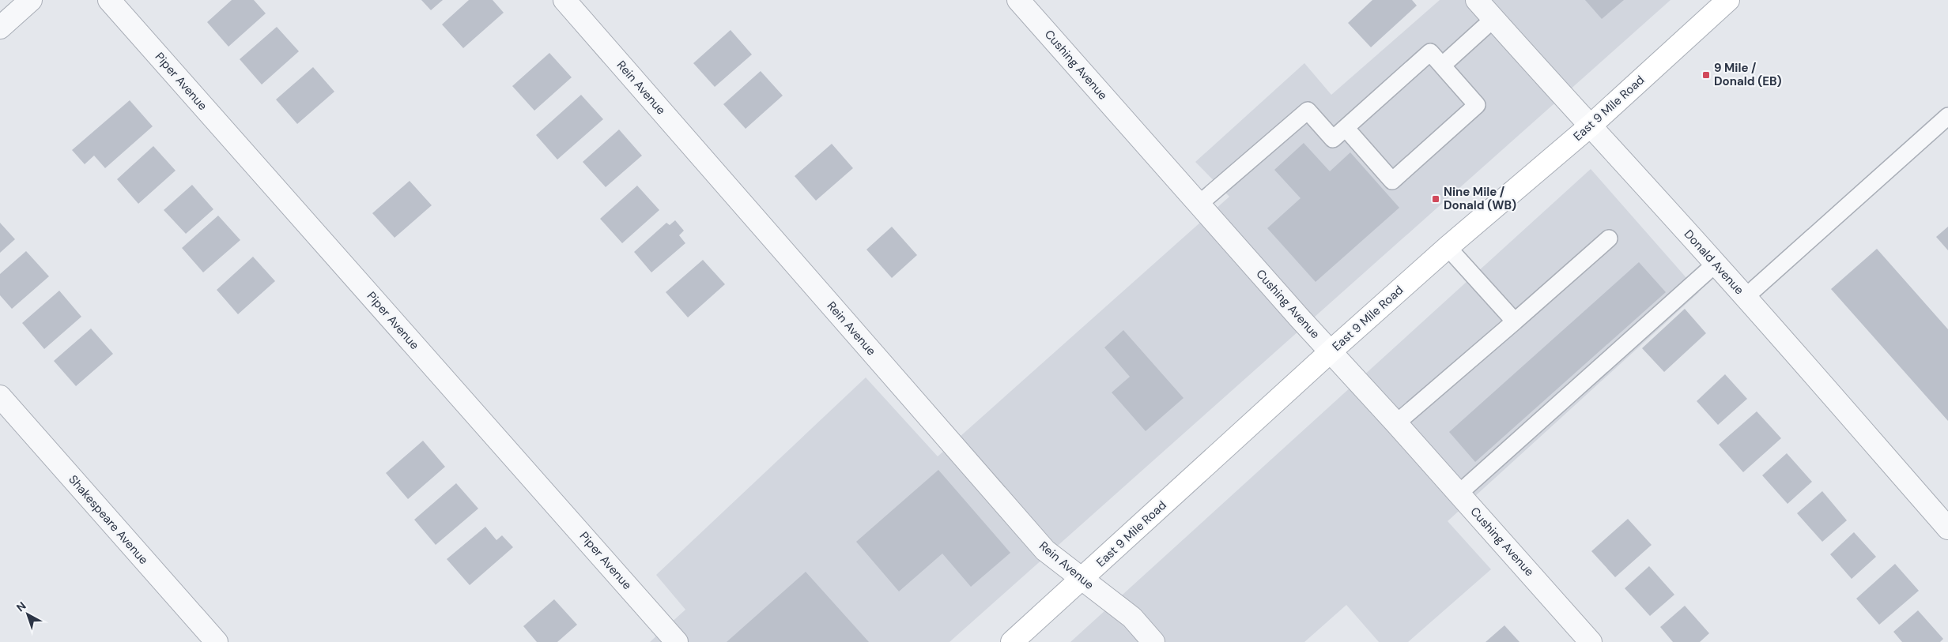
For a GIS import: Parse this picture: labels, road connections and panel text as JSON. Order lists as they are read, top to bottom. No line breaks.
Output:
{"streets":{"main road":["East 9 Mile Road"],"street":["Cushing Avenue","Piper Avenue","Rein Avenue","Donald Avenue","Shakespeare Avenue"]},"crossings":[["Cushing Avenue","East 9 Mile Road"],["Rein Avenue","East 9 Mile Road"],["East 9 Mile Road","Donald Avenue"]],"places":{"transit":["9 Mile / Donald (EB)","Nine Mile / Donald (WB)"]},"north":"top left"}
